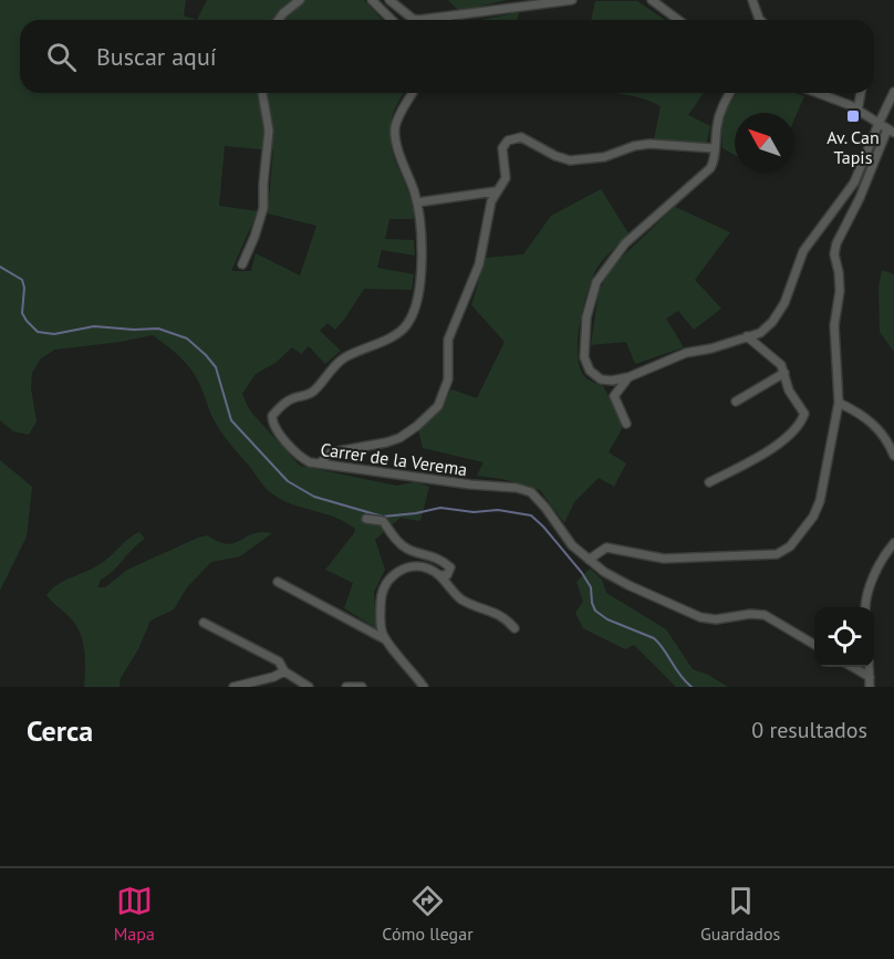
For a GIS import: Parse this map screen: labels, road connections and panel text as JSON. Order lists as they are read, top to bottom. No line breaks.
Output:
{"streets":{"street":["Carrer de la Verema"]},"places":{"transit":["Av. Can Tapis"]},"north":"top left","page":{"search":"Buscar aquí","heading":["Cerca","0 resultados"],"nav":["Mapa","Cómo llegar","Guardados"]}}
